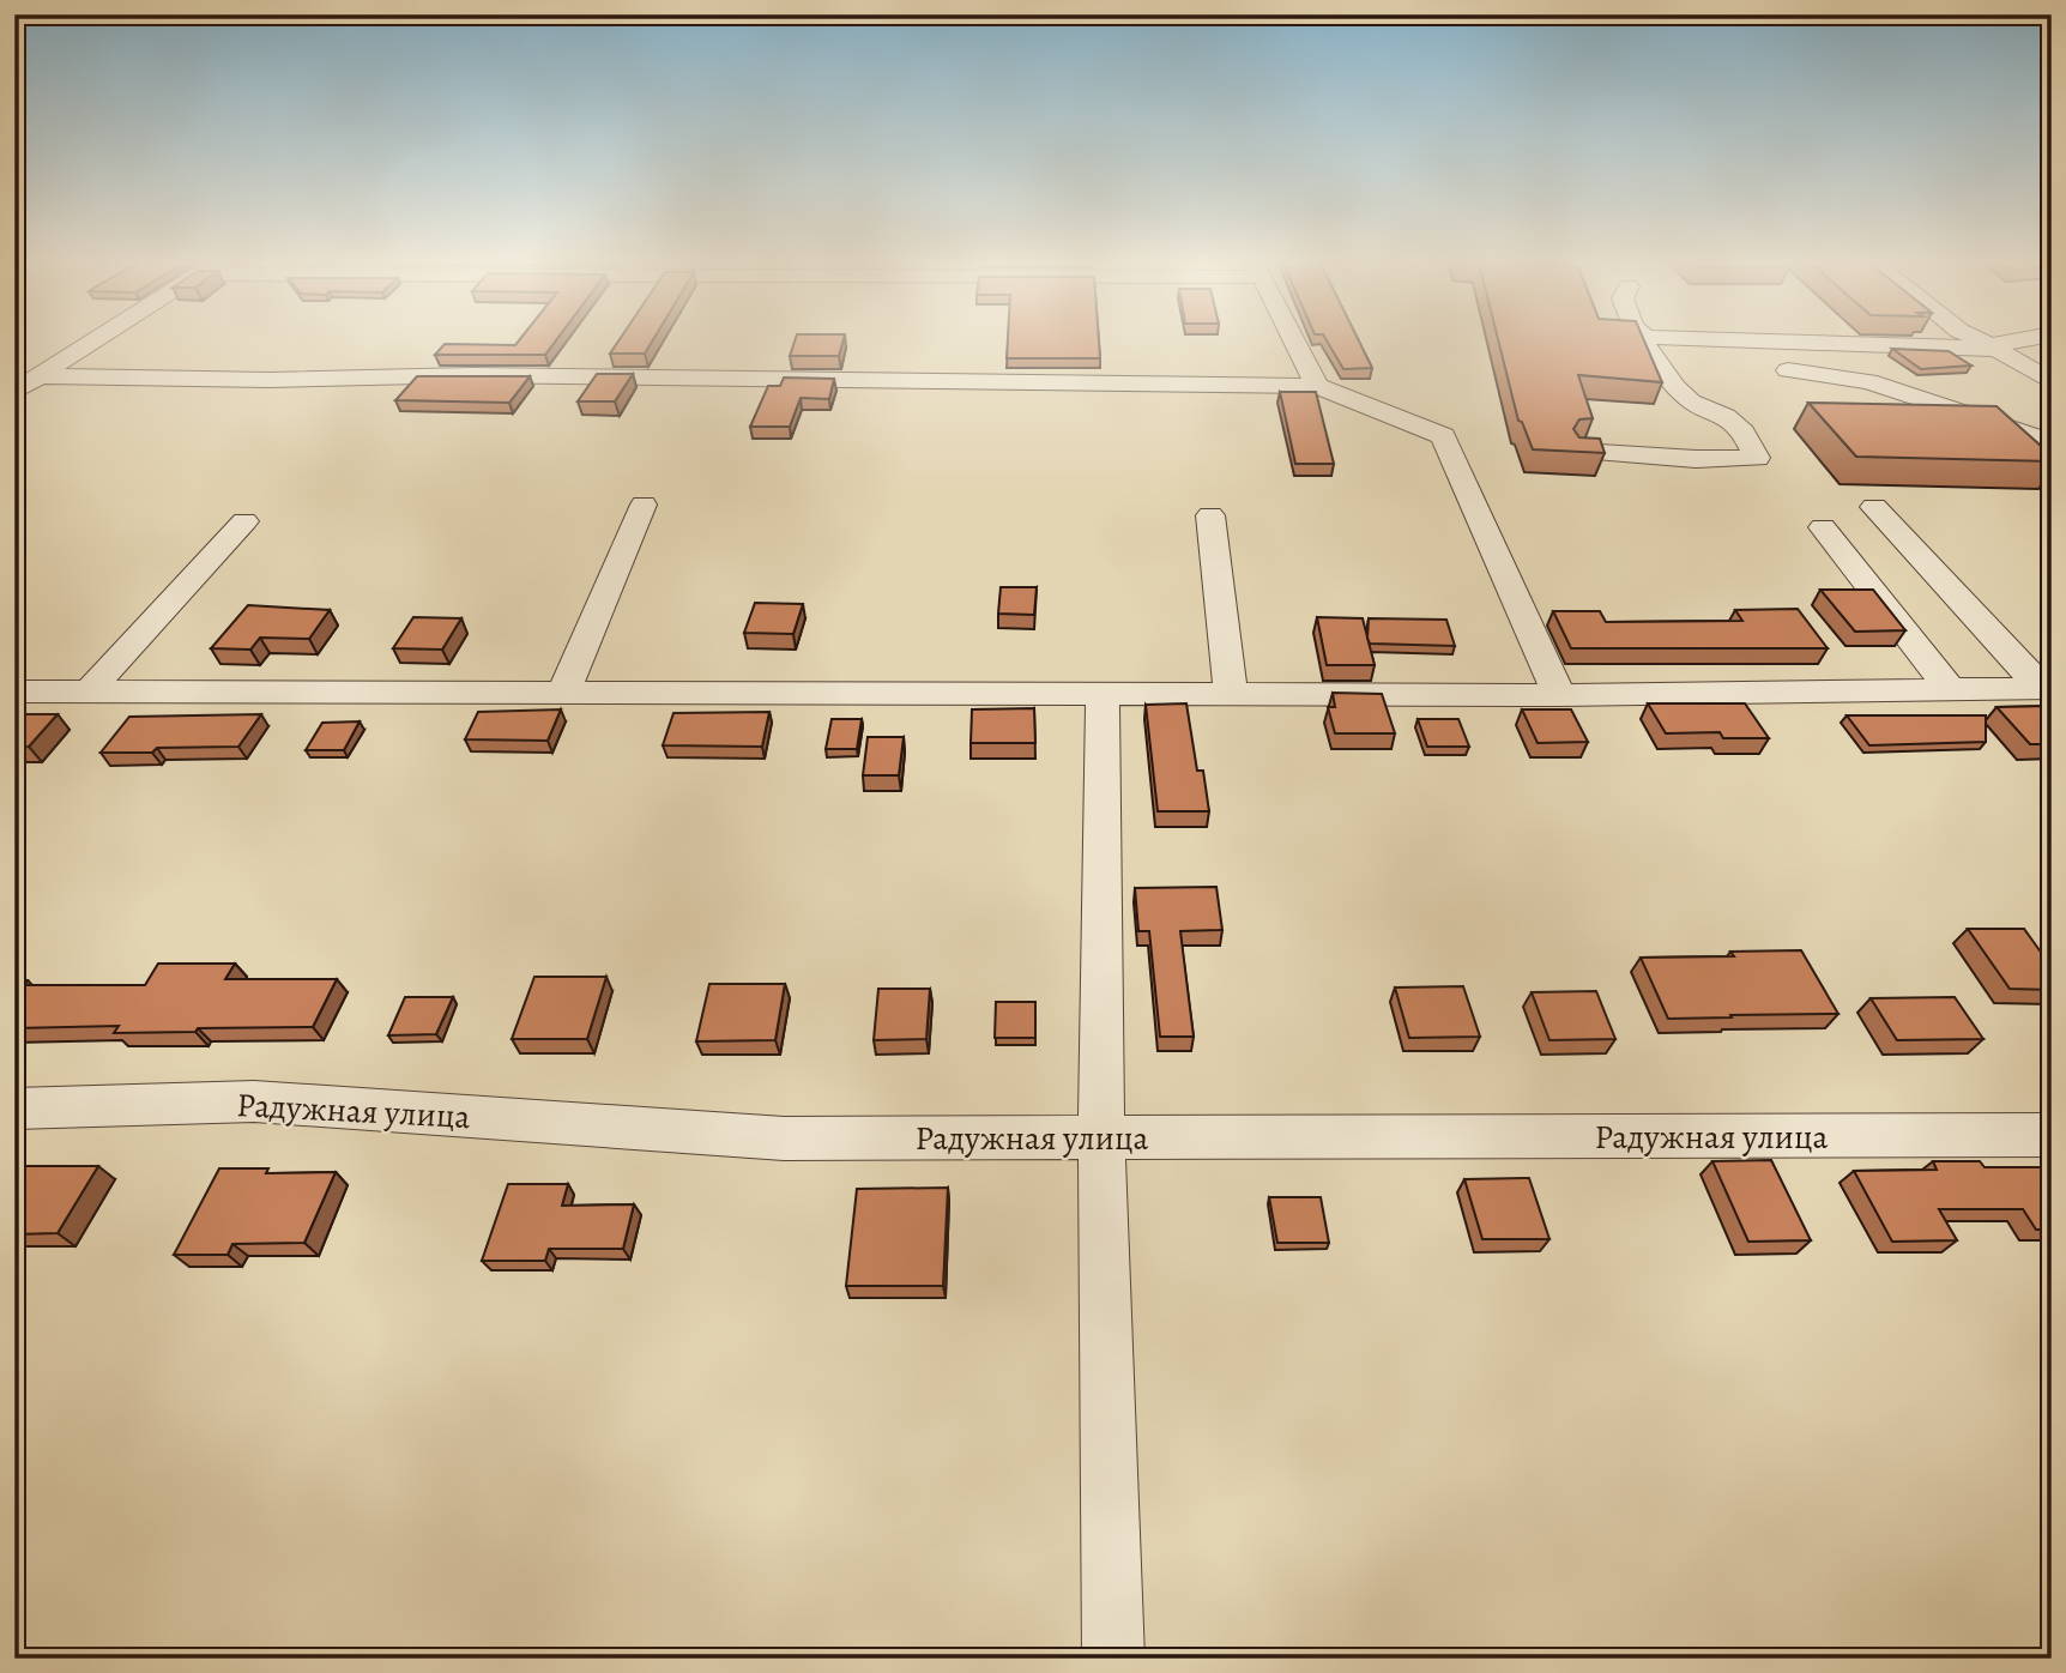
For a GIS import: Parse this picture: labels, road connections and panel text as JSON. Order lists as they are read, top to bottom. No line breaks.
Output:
{"streets":{"street":["Радужная улица"]}}
